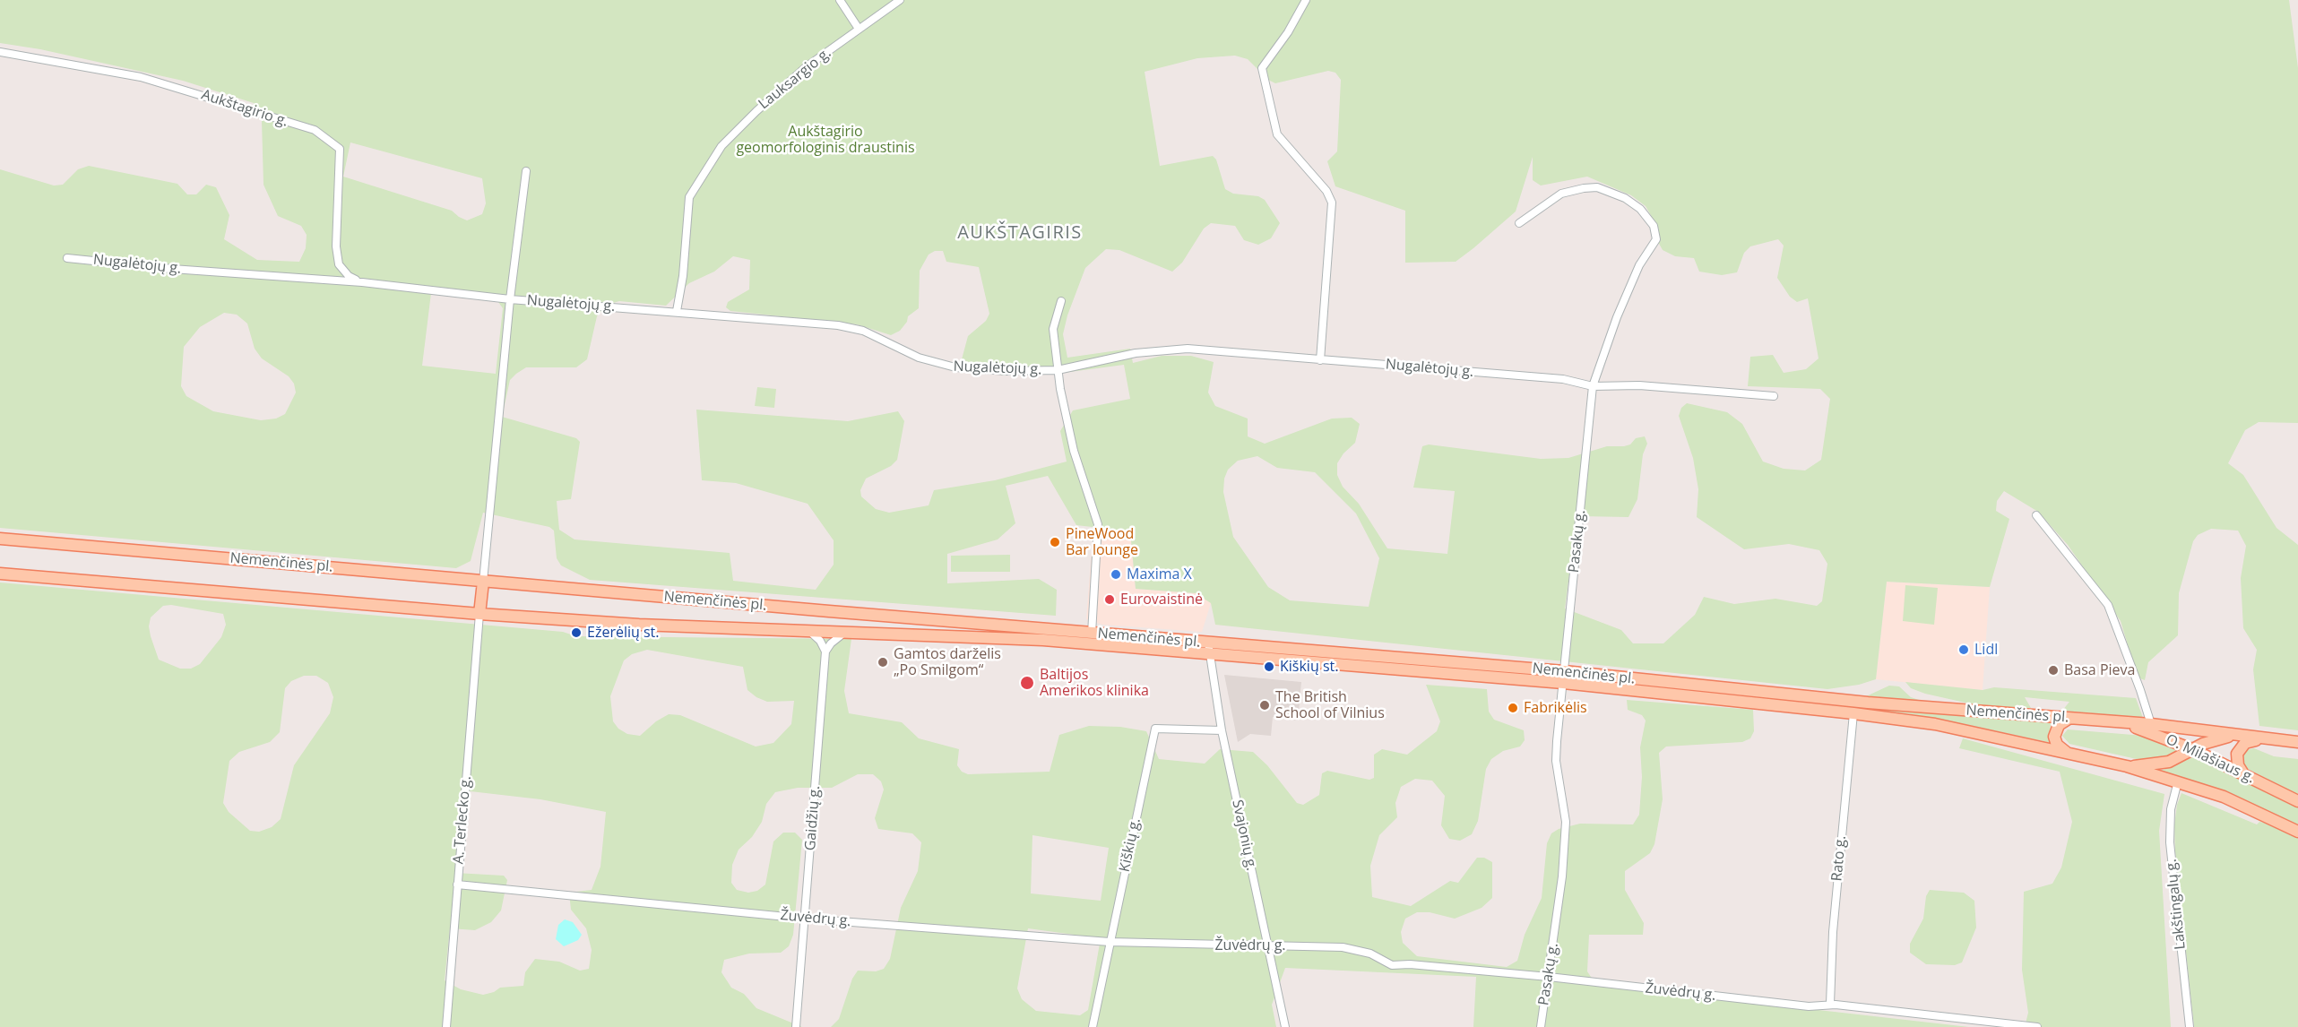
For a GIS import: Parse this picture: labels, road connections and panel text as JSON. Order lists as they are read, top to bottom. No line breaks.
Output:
{"streets":{"main road":["Nemenčinės pl.","O. Milašiaus g."],"street":["Lauksargio g.","Aukštagirio g.","Nugalėtojų g.","Pasakų g.","Gaidžių g.","A. Terlecko g.","Svajonių g.","Kiškių g.","Rato g.","Lakštingalų g.","Žuvėdrų g."]},"crossings":[["Lauksargio g.","Nugalėtojų g."],["Aukštagirio g.","Nugalėtojų g."],["Nugalėtojų g.","Pasakų g."],["Pasakų g.","Nemenčinės pl."],["Pasakų g.","Žuvėdrų g."],["Nemenčinės pl.","O. Milašiaus g."],["Nemenčinės pl.","A. Terlecko g."],["Nemenčinės pl.","Svajonių g."],["Nemenčinės pl.","Rato g."],["O. Milašiaus g.","Lakštingalų g."],["Gaidžių g.","Žuvėdrų g."],["A. Terlecko g.","Žuvėdrų g."],["Svajonių g.","Kiškių g."],["Svajonių g.","Žuvėdrų g."],["Kiškių g.","Žuvėdrų g."],["Rato g.","Žuvėdrų g."]],"districts":["AUKŠTAGIRIS"],"parks":["Aukštagirio geomorfologinis draustinis"],"places":["PineWood Bar lounge","Maxima X","Eurovaistinė","Ežerėlių st.","Lidl","Gamtos darželis „Po Smilgom“","Kiškių st.","Basa Pieva","Baltijos Amerikos klinika","The British School of Vilnius","Fabrikėlis"]}
